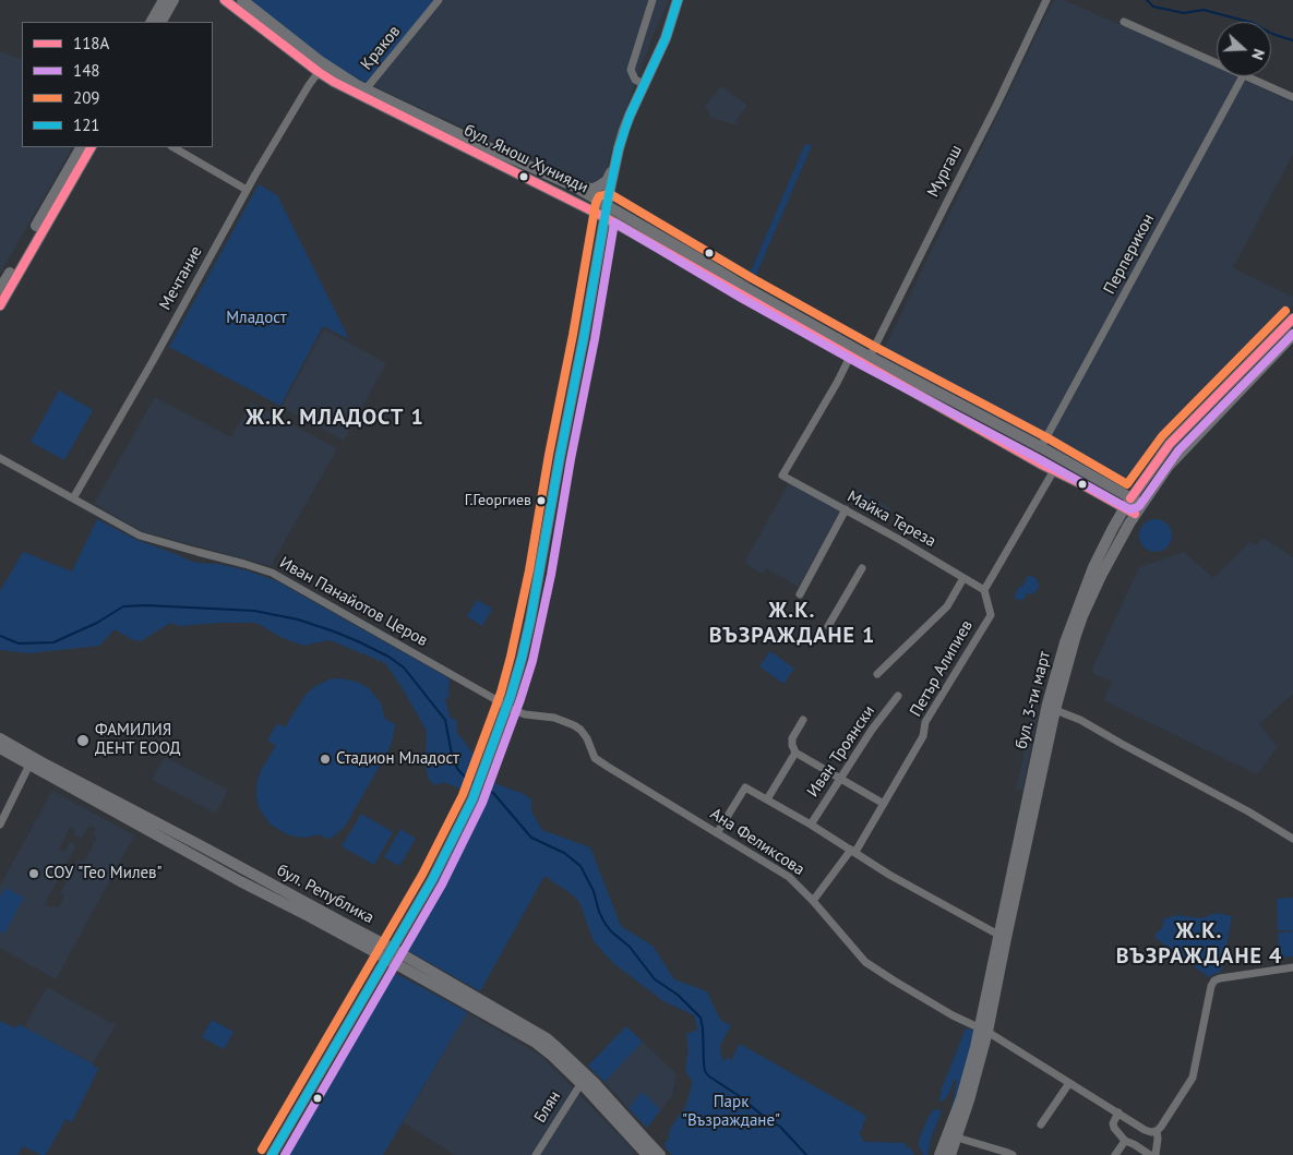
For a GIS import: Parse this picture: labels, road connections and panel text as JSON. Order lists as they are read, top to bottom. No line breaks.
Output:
{"streets":{"street":["Краков","бул. Янош Хунияди","Мургаш","Перперикон","Мечтание","Майка Тереза","Иван Панайотов Церов","Петър Алипиев","бул. 3-ти март","Иван Троянски","Ана Феликсова","бул. Република","Блян"]},"crossings":[["Краков","бул. Янош Хунияди"],["бул. Янош Хунияди","Мургаш"],["бул. Янош Хунияди","Перперикон"],["бул. Янош Хунияди","Мечтание"],["бул. Янош Хунияди","Майка Тереза"],["бул. Янош Хунияди","бул. 3-ти март"],["Мечтание","Иван Панайотов Церов"],["Майка Тереза","Петър Алипиев"],["Иван Панайотов Церов","Ана Феликсова"],["Петър Алипиев","Ана Феликсова"],["бул. 3-ти март","Ана Феликсова"],["бул. Република","Блян"]],"districts":["Ж.К. МЛАДОСТ 1","Ж.К. ВЪЗРАЖДАНЕ 1","Ж.К. ВЪЗРАЖДАНЕ 4"],"parks":["Младост","Парк \"Възраждане\""],"places":["Г.Георгиев","ФАМИЛИЯ ДЕНТ ЕООД","Стадион Младост","СОУ \"Гео Милев\""],"lines":["transit line 118А","transit line 121","transit line 209","transit line 148"],"legend":["118А","148","209","121"],"north":"right"}
